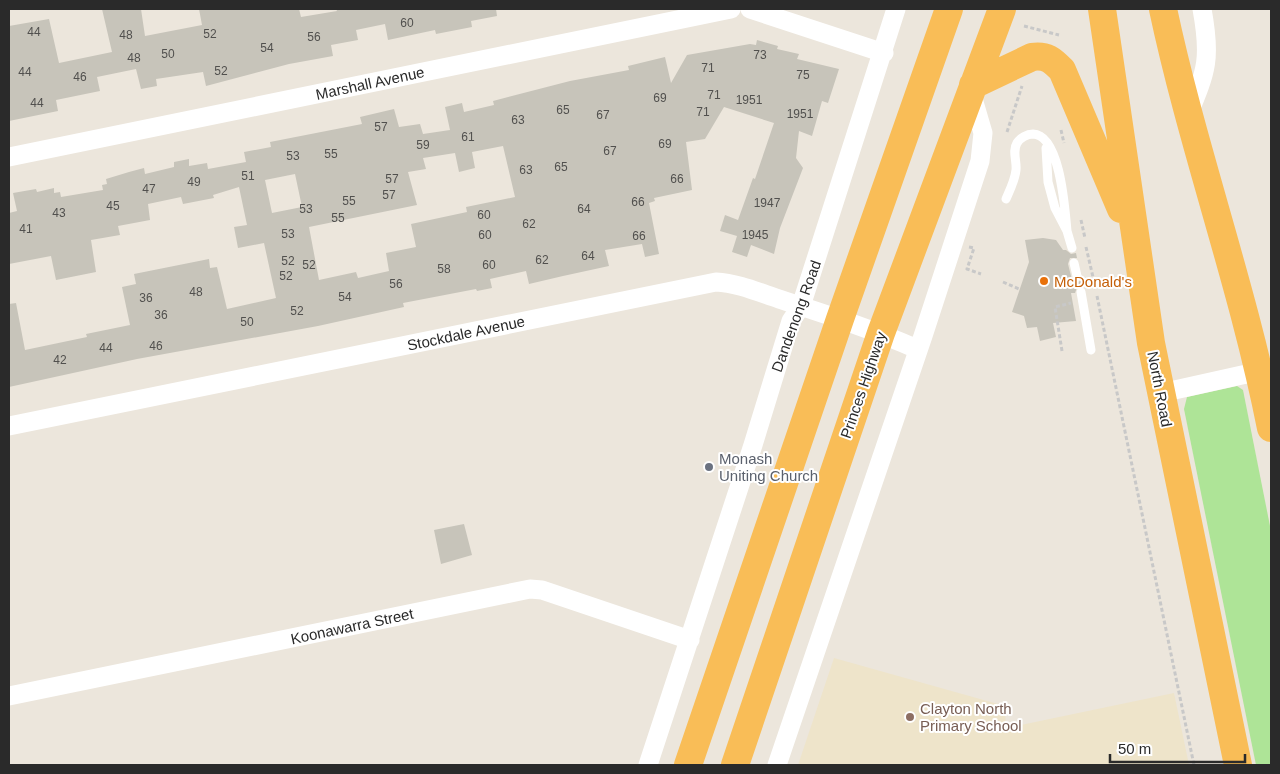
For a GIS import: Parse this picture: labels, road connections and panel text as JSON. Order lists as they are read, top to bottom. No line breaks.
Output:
{"streets":{"highway":["Princes Highway","North Road"],"street":["Marshall Avenue","Dandenong Road","Stockdale Avenue","Koonawarra Street"]},"crossings":[["Dandenong Road","Stockdale Avenue"],["Dandenong Road","Koonawarra Street"],["Stockdale Avenue","Princes Highway"]],"places":["McDonald's","Monash Uniting Church","Clayton North Primary School"],"house_numbers":["60","44","52","48","56","54","50","73","48","71","52","44","75","46","71","69","1951","44","65","71","1951","67","63","57","61","69","59","67","55","53","65","63","51","57","66","49","47","57","55","66","1947","45","53","64","43","60","55","62","41","53","60","1945","66","64","62","52","52","60","58","52","56","48","54","36","52","36","50","46","44","42"],"scale_bar":"50 m"}
